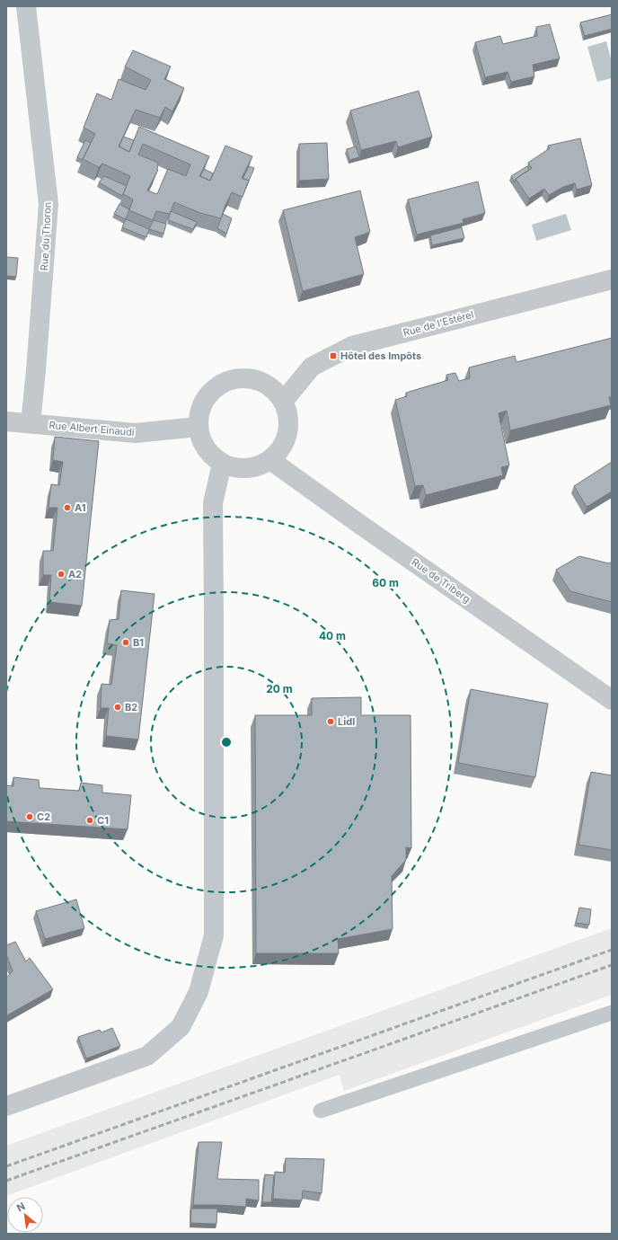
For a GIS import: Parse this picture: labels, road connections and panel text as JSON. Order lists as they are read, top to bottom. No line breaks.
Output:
{"streets":{"street":["Rue du Thoron","Rue de l'Estérel","Rue Albert Einaudi","Rue de Triberg"]},"crossings":[["Rue du Thoron","Rue Albert Einaudi"],["Rue de l'Estérel","Rue Albert Einaudi"],["Rue de l'Estérel","Rue de Triberg"],["Rue Albert Einaudi","Rue de Triberg"]],"places":{"transit":["Hôtel des Impôts"],"other":["A1","A2","B1","B2","Lidl","C2","C1"]},"north":"top left","rings":["60 m","40 m","20 m"]}
